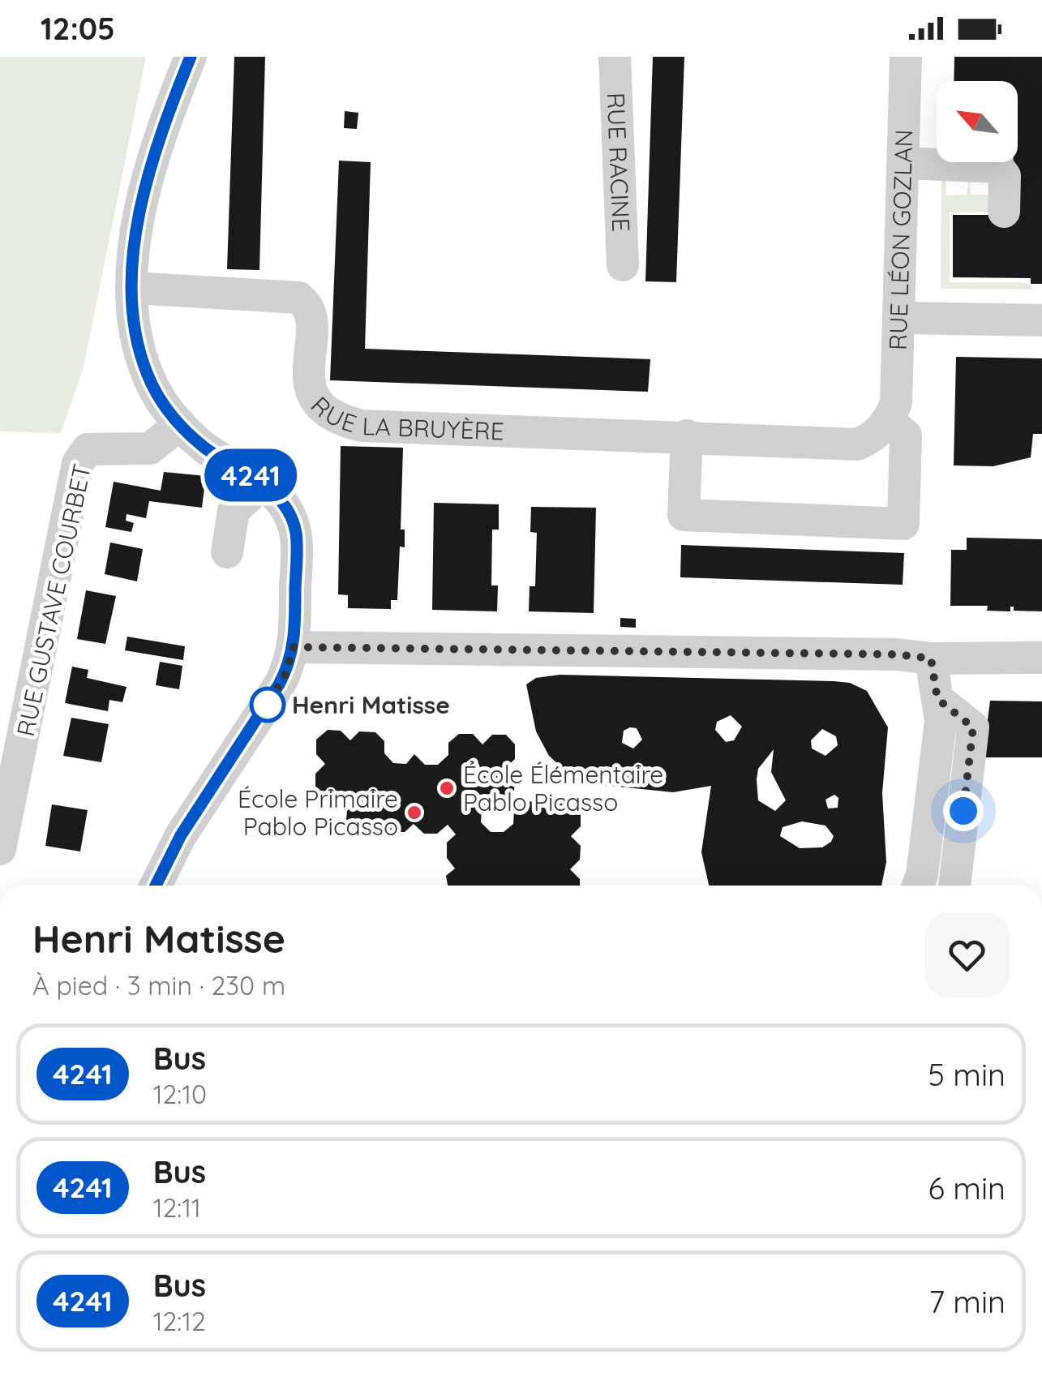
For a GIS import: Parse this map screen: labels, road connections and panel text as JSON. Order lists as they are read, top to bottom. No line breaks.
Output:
{"streets":{"street":["RUE RACINE","RUE LÉON GOZLAN","RUE LA BRUYÈRE","RUE GUSTAVE COURBET"]},"crossings":[["RUE LÉON GOZLAN","RUE LA BRUYÈRE"]],"places":["Henri Matisse","École Élémentaire Pablo Picasso","École Primaire Pablo Picasso"],"lines":["bus line 4241"],"north":"top left","page":{"status":"12:05","on_map":"4241","heading":["Henri Matisse","À pied · 3 min · 230 m"],"list":[{"mark":"4241","name":"Bus","note":"12:10","value":"5 min"},{"mark":"4241","name":"Bus","note":"12:11","value":"6 min"},{"mark":"4241","name":"Bus","note":"12:12","value":"7 min"}]}}
